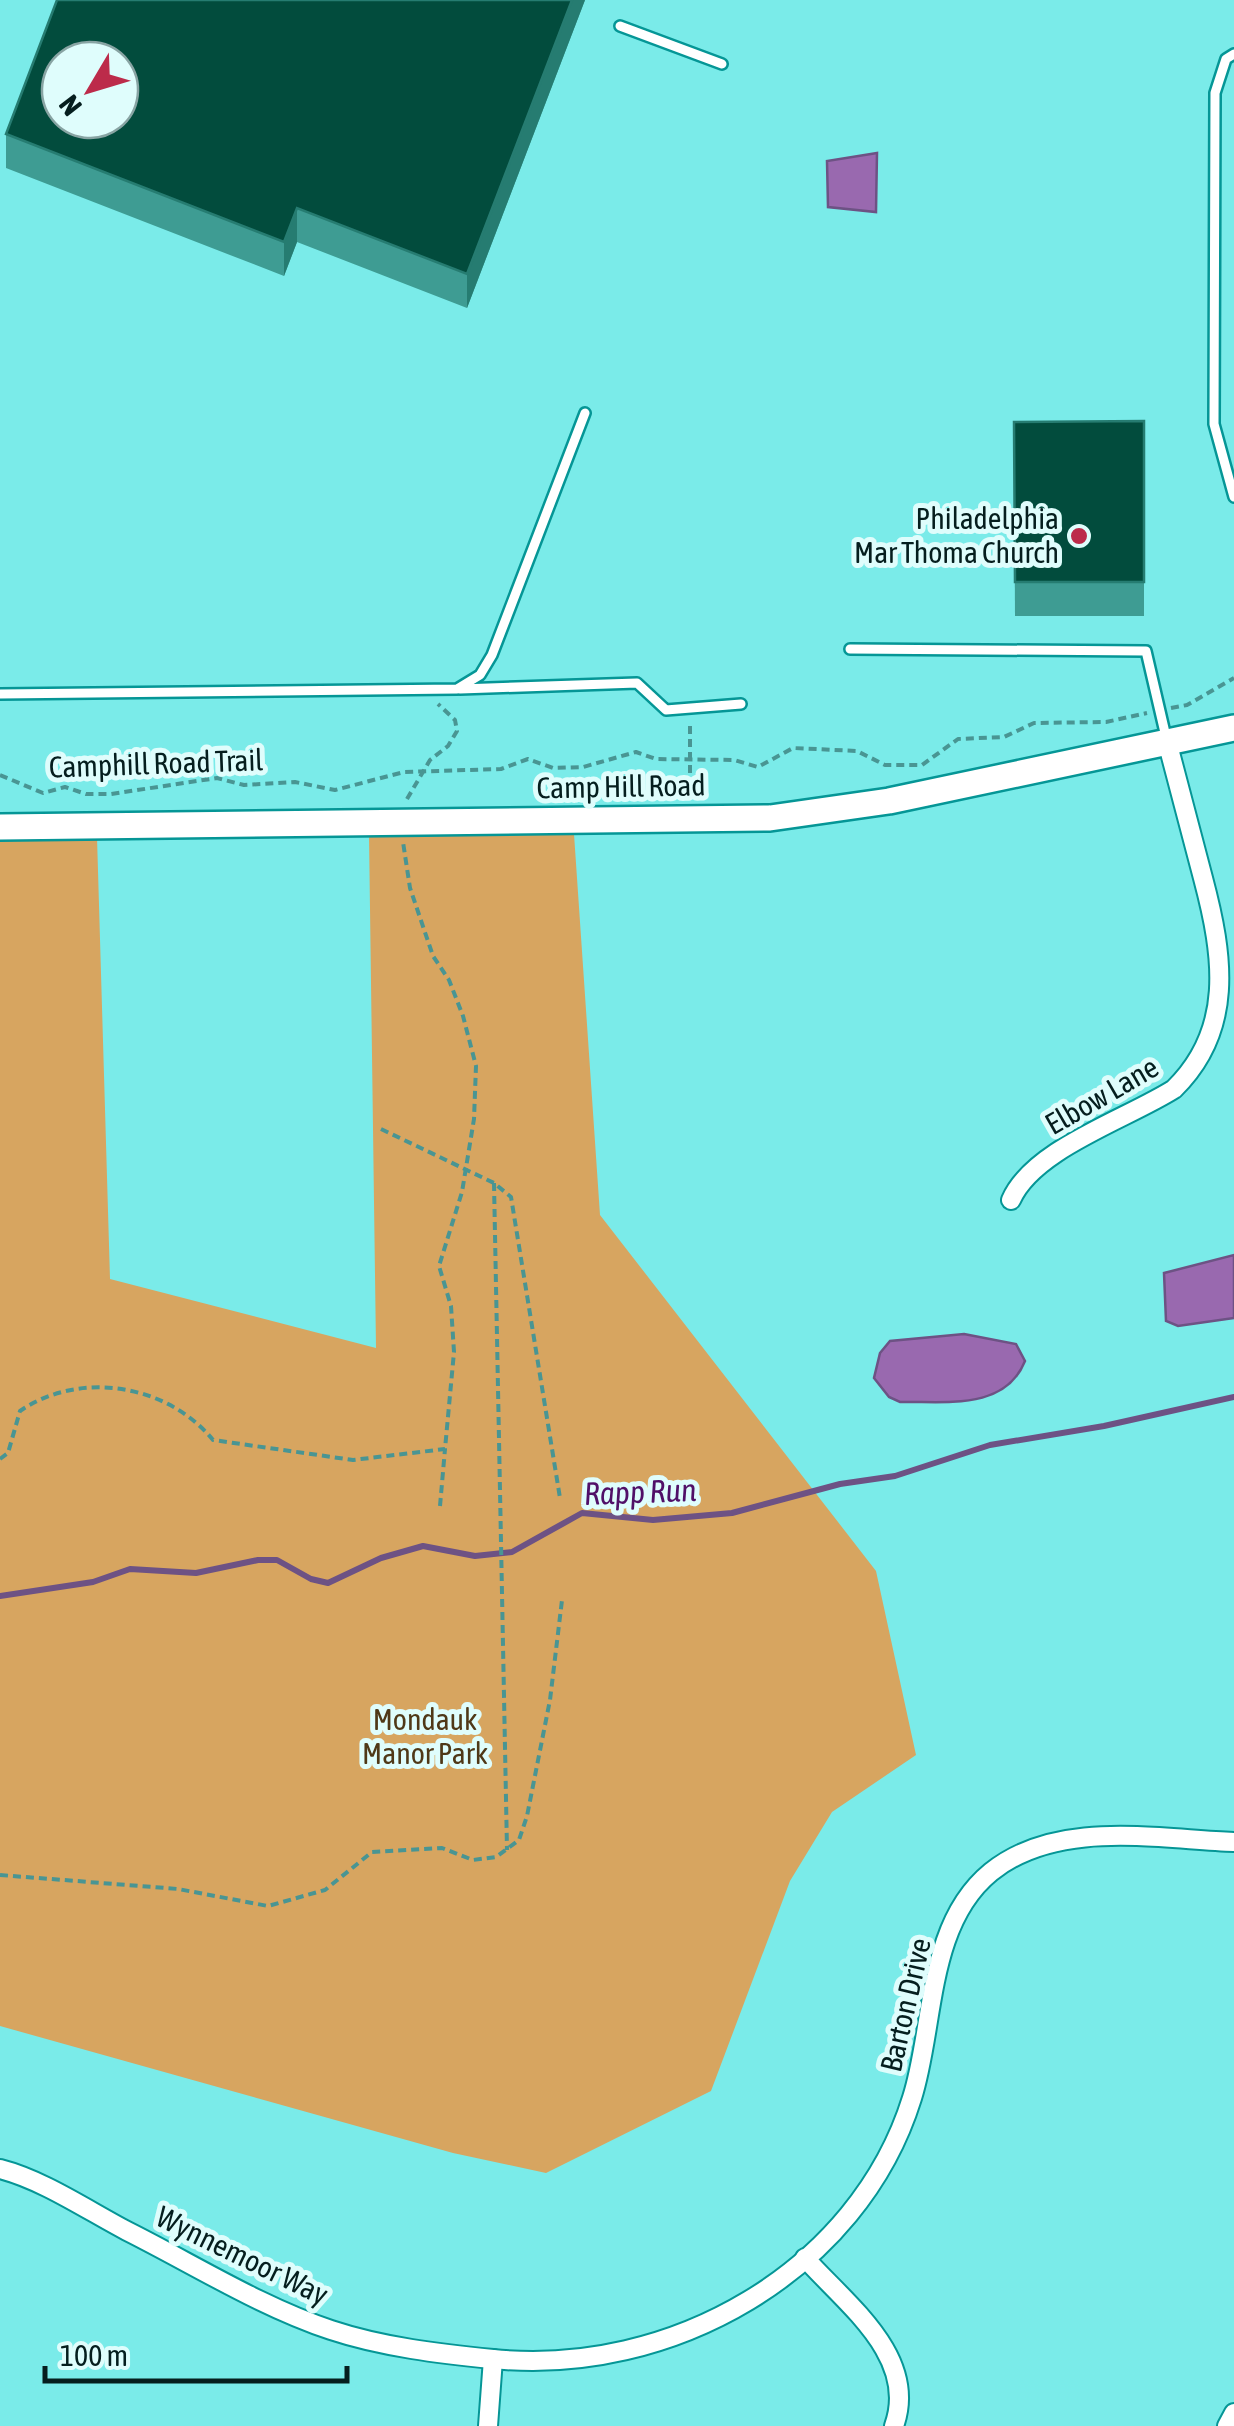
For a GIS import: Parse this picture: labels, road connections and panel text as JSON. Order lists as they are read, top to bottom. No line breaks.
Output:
{"streets":{"street":["Camp Hill Road","Elbow Lane","Barton Drive","Wynnemoor Way"],"path":["Camphill Road Trail"]},"crossings":[["Camp Hill Road","Elbow Lane"],["Barton Drive","Wynnemoor Way"]],"water":["Rapp Run"],"parks":["Mondauk Manor Park"],"places":["Philadelphia Mar Thoma Church"],"scale_bar":"100 m","north":"bottom left"}
